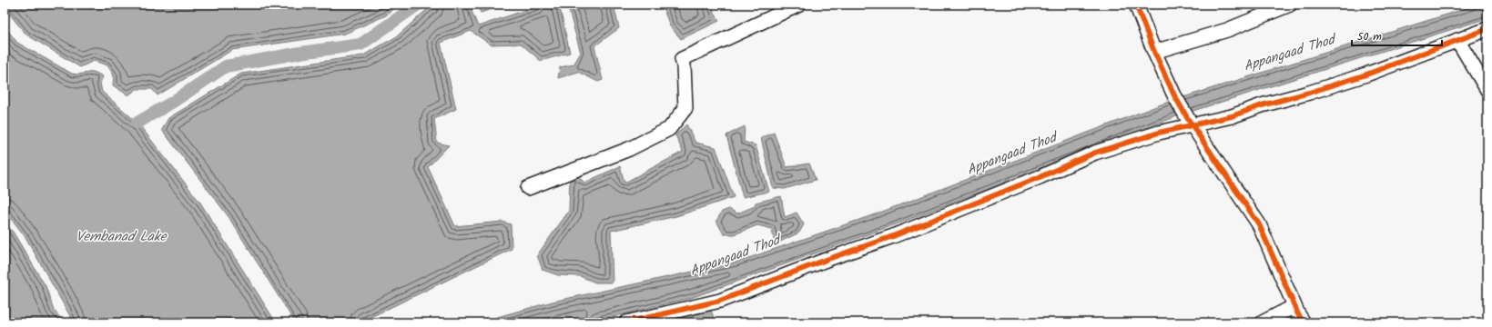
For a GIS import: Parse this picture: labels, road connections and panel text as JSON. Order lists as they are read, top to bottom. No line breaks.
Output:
{"water":["Appangaad Thod","Vembanad Lake"],"scale_bar":"50 m"}
